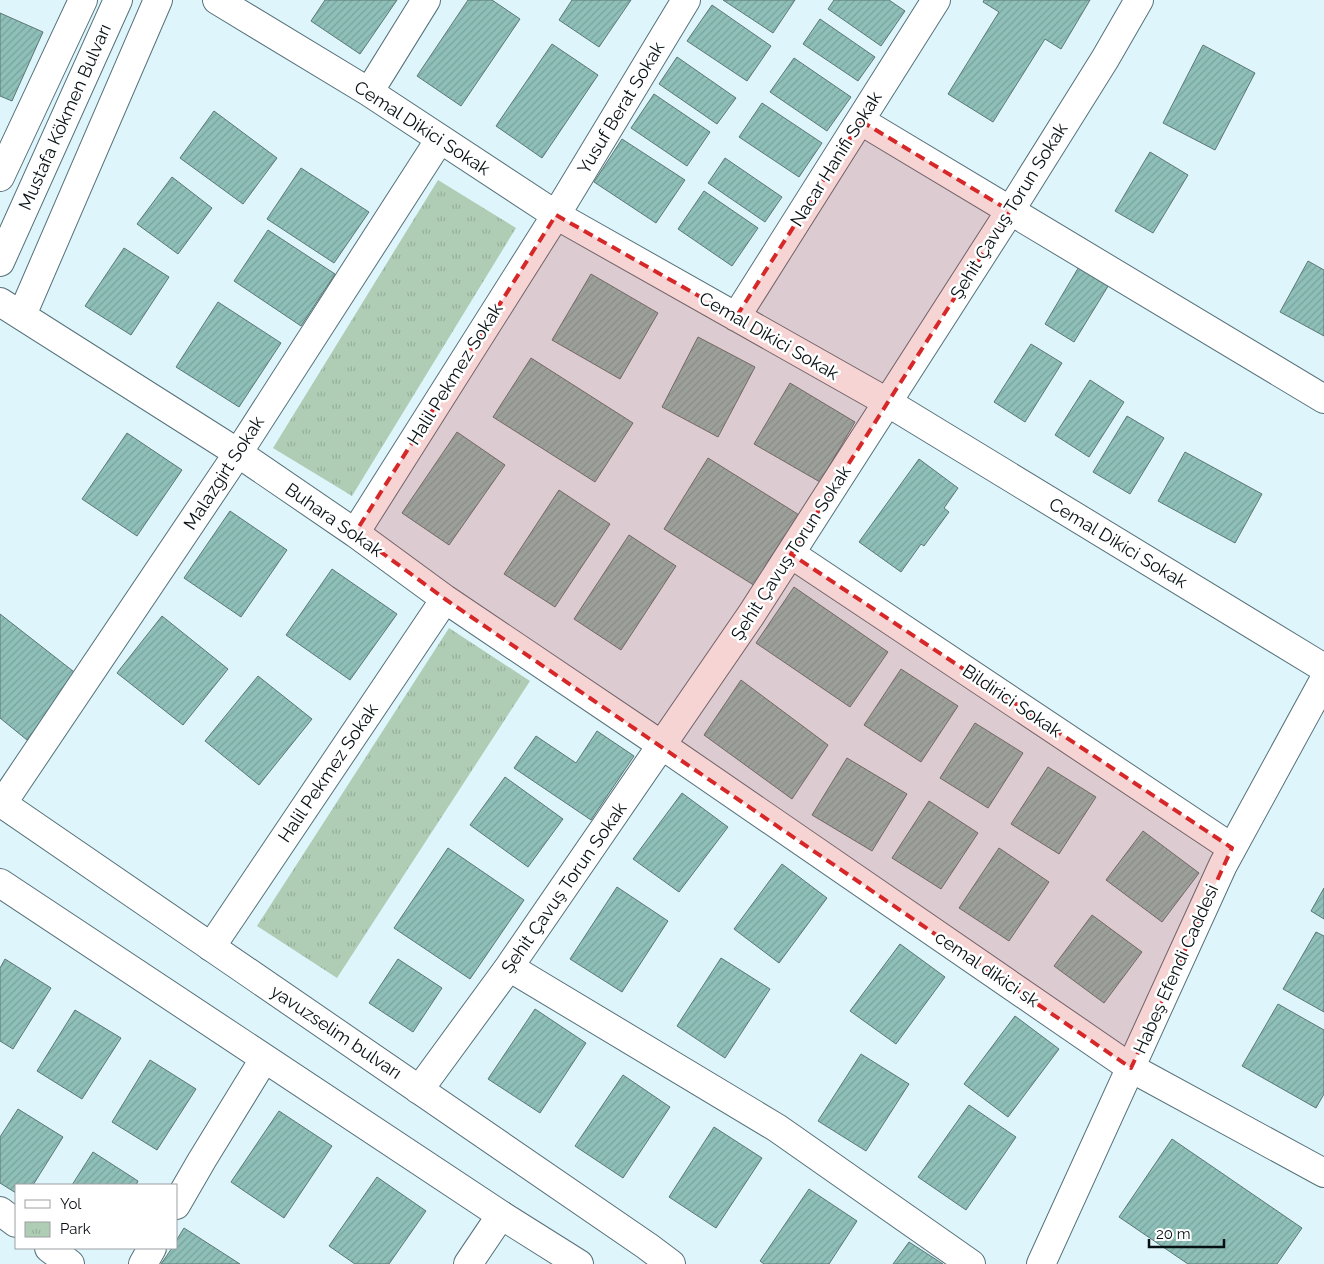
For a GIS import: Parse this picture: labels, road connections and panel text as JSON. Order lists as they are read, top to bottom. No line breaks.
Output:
{"streets":{"street":["Yusuf Berat Sokak","Mustafa Kökmen Bulvarı","Cemal Dikici Sokak","Nacar Hanifi Sokak","Şehit Çavuş Torun Sokak","Halil Pekmez Sokak","Malazgirt Sokak","Buhara Sokak","Bildirici Sokak","cemal dikici sk","Habeş Efendi Caddesi","yavuzselim bulvarı"]},"crossings":[["Yusuf Berat Sokak","Cemal Dikici Sokak"],["Yusuf Berat Sokak","Halil Pekmez Sokak"],["Cemal Dikici Sokak","Nacar Hanifi Sokak"],["Cemal Dikici Sokak","Şehit Çavuş Torun Sokak"],["Cemal Dikici Sokak","Halil Pekmez Sokak"],["Cemal Dikici Sokak","Malazgirt Sokak"],["Şehit Çavuş Torun Sokak","Buhara Sokak"],["Şehit Çavuş Torun Sokak","Bildirici Sokak"],["Şehit Çavuş Torun Sokak","cemal dikici sk"],["Şehit Çavuş Torun Sokak","yavuzselim bulvarı"],["Halil Pekmez Sokak","Buhara Sokak"],["Halil Pekmez Sokak","yavuzselim bulvarı"],["Malazgirt Sokak","Buhara Sokak"],["Malazgirt Sokak","yavuzselim bulvarı"],["Buhara Sokak","cemal dikici sk"],["Bildirici Sokak","Habeş Efendi Caddesi"],["cemal dikici sk","Habeş Efendi Caddesi"]],"legend":["Yol","Park"],"scale_bar":"20 m"}
